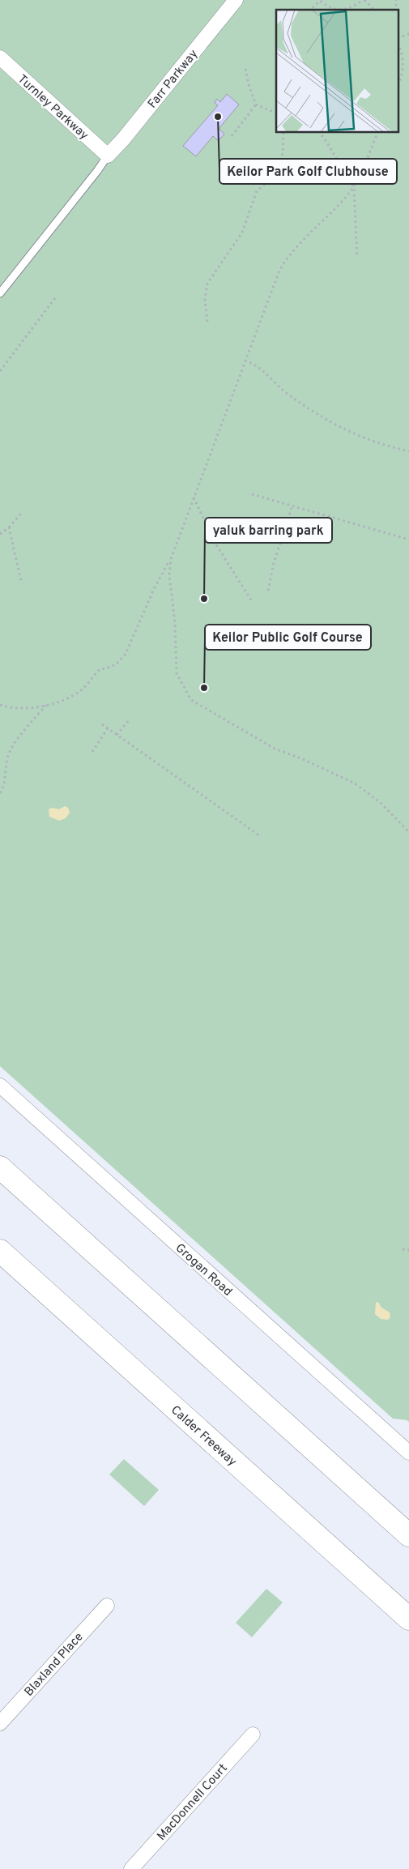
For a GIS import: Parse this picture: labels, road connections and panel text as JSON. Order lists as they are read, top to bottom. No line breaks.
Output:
{"streets":{"highway":["Calder Freeway"],"street":["Farr Parkway","Turnley Parkway","Grogan Road","Blaxland Place","MacDonnell Court"]},"crossings":[["Farr Parkway","Turnley Parkway"]],"places":["Keilor Park Golf Clubhouse","yaluk barring park","Keilor Public Golf Course"]}
